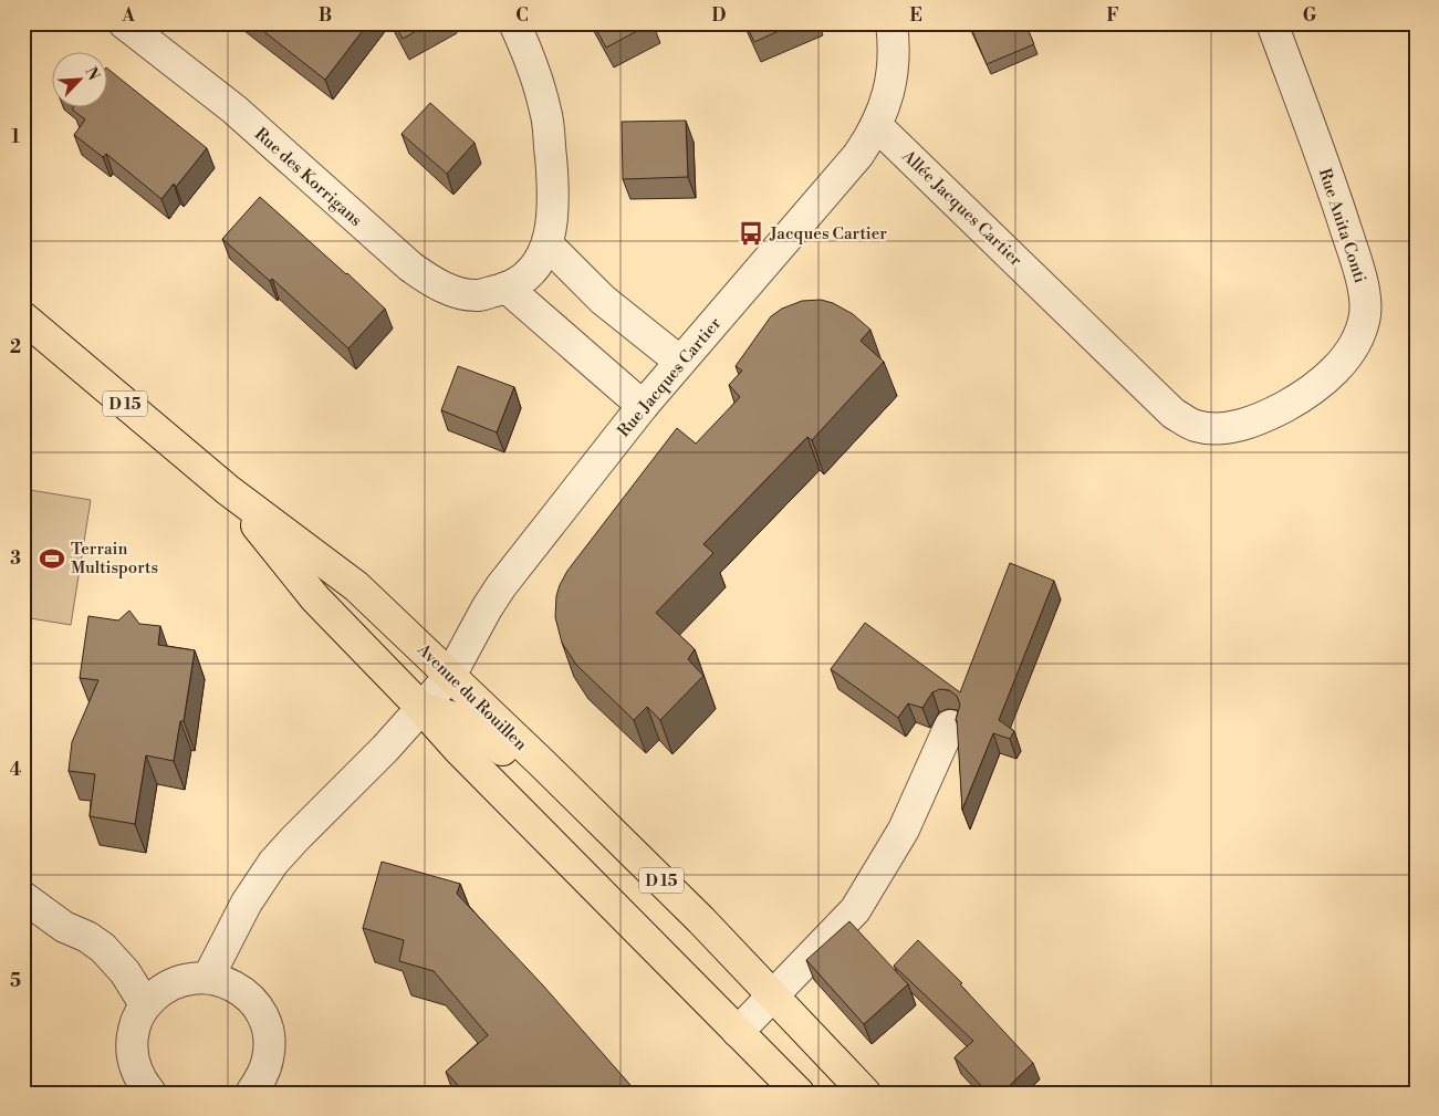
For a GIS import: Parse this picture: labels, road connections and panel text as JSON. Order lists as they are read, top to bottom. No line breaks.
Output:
{"streets":{"main road":["D 15","Avenue du Rouillen"],"street":["Rue des Korrigans","Allée Jacques Cartier","Rue Anita Conti","Rue Jacques Cartier"]},"crossings":[["Allée Jacques Cartier","Rue Anita Conti"],["Allée Jacques Cartier","Rue Jacques Cartier"],["Rue Jacques Cartier","Avenue du Rouillen"]],"places":{"bus stop":["Jacques Cartier"],"sports":["Terrain Multisports"]},"north":"top right","grid":{"columns":["A","B","C","D","E","F","G"],"rows":["1","2","3","4","5"]}}
